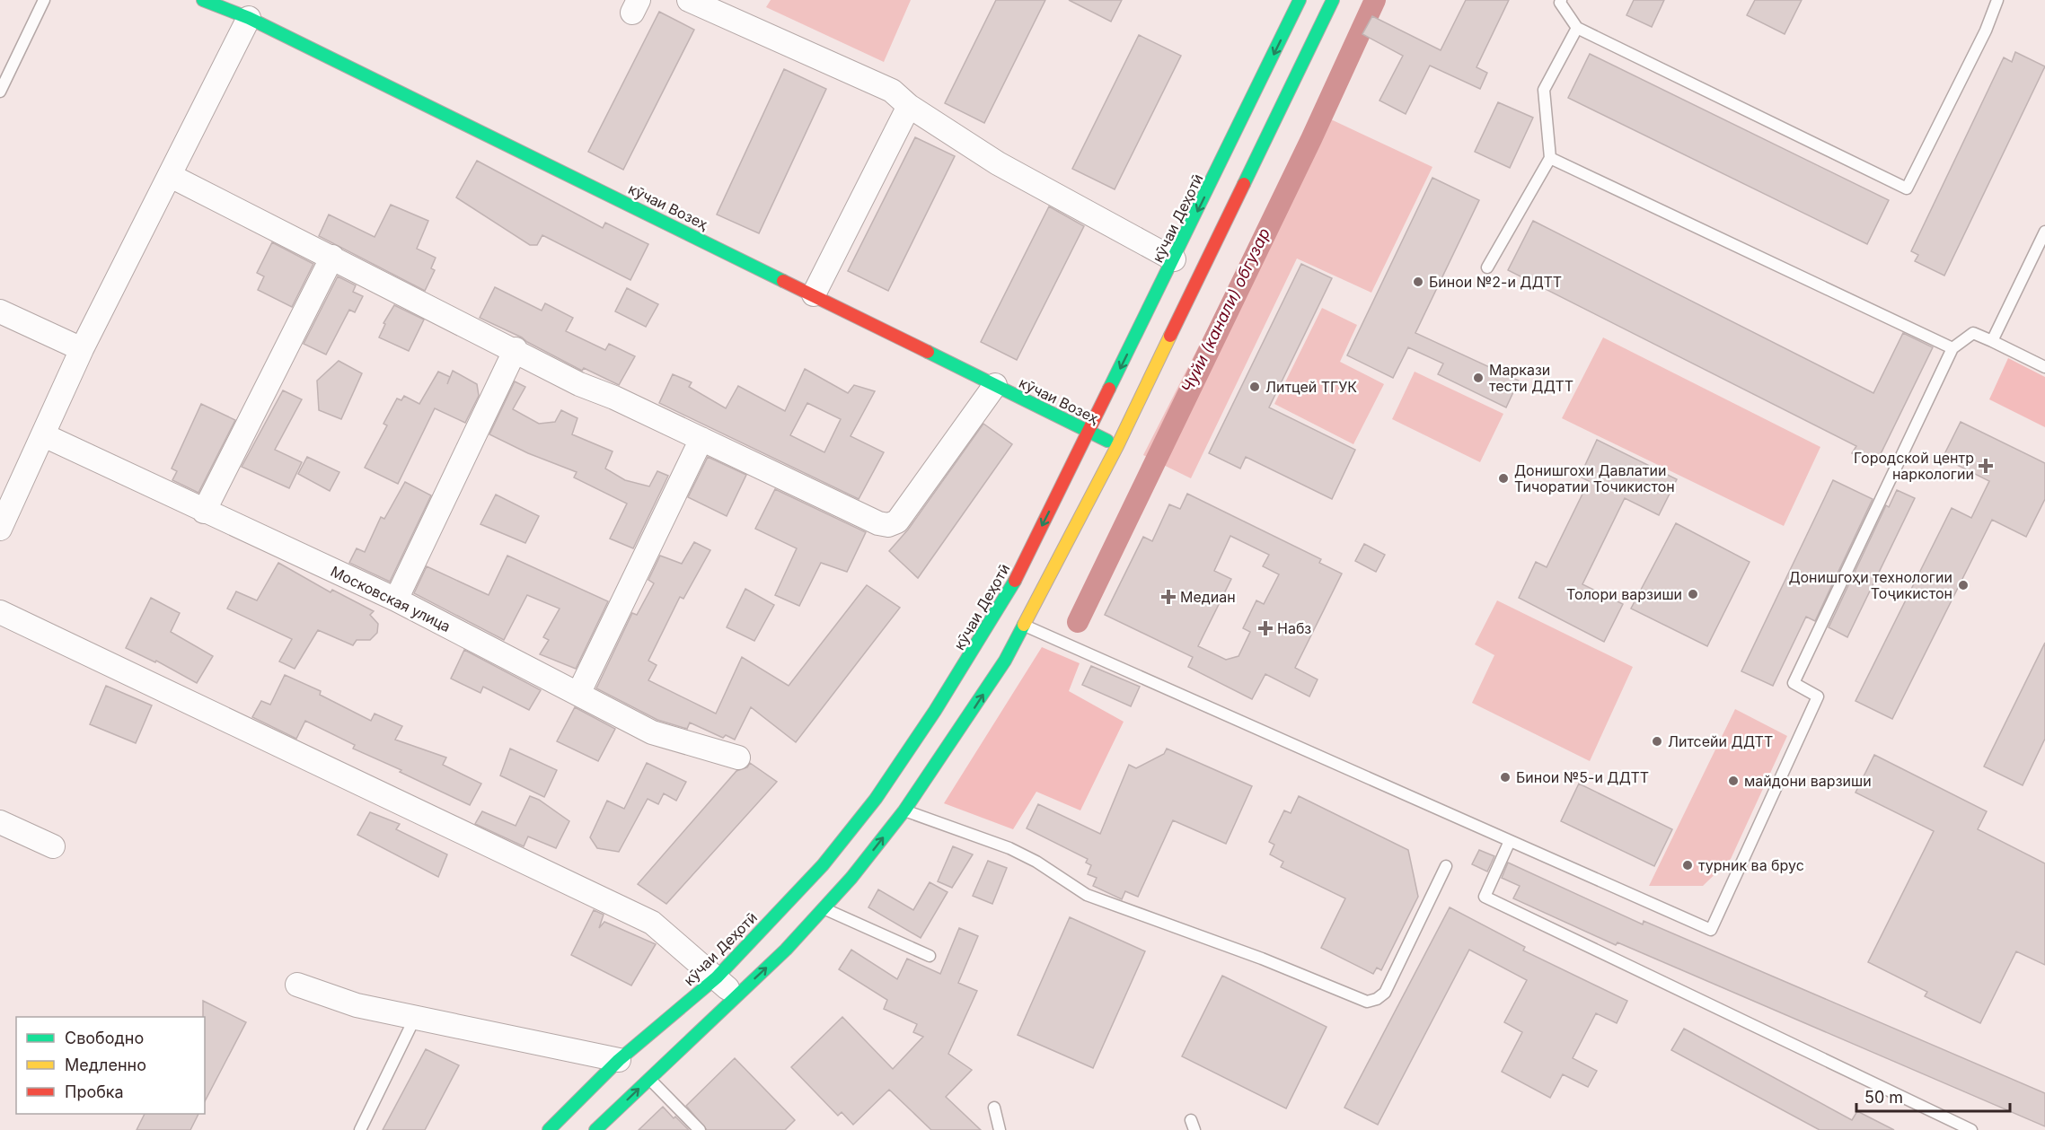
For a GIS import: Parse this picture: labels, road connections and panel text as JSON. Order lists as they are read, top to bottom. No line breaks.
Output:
{"streets":{"street":["кӯчаи Возеҳ","кӯчаи Деҳотӣ","Московская улица"]},"crossings":[["кӯчаи Возеҳ","кӯчаи Деҳотӣ"]],"water":["Чуйи (канали) обгузар"],"places":{"other":["Бинои №2-и ДДТТ","Маркази тести ДДТТ","Литцей ТГУК","Донишгохи Давлатии Тичоратии Точикистон","Донишгоҳи технологии Тоҷикистон","Толори варзиши","Литсейи ДДТТ","Бинои №5-и ДДТТ","майдони варзиши","турник ва брус"],"health":["Городской центр наркологии","Медиан","Набз"]},"legend":["Свободно","Медленно","Пробка"],"scale_bar":"50 m"}
